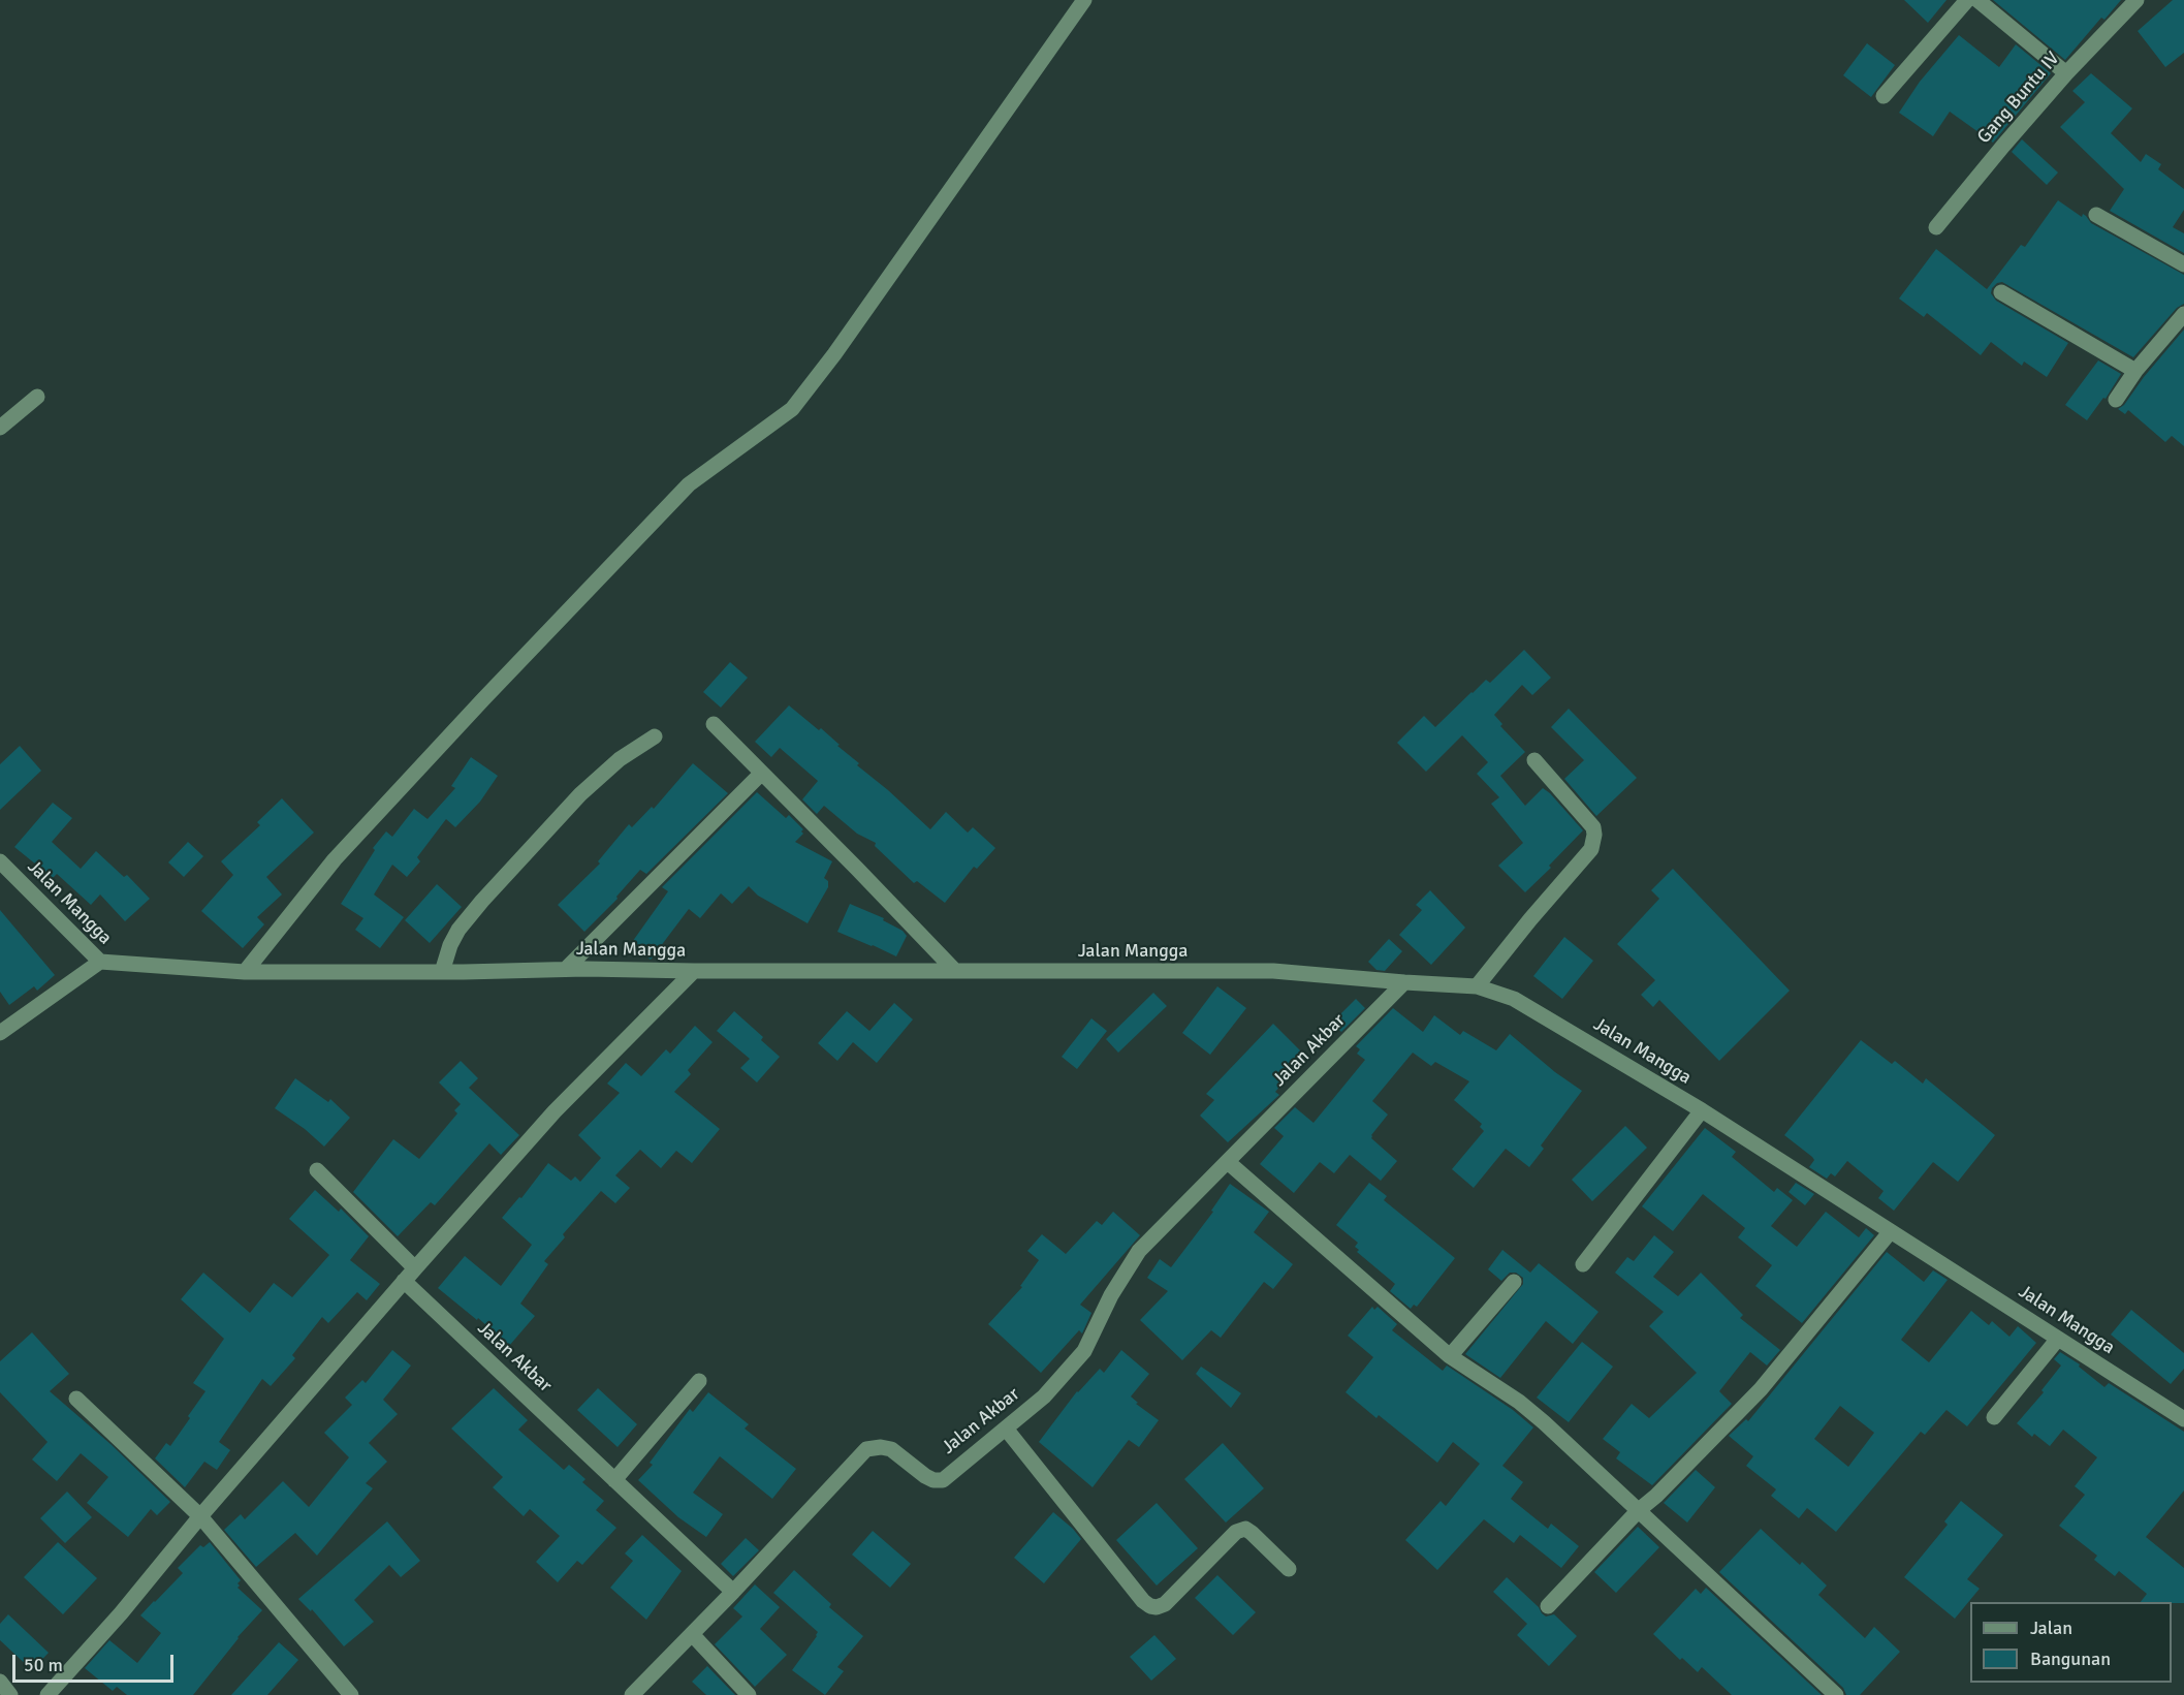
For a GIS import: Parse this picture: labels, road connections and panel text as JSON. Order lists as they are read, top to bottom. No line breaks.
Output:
{"streets":{"street":["Gang Buntu IV","Jalan Mangga","Jalan Akbar"]},"crossings":[["Jalan Mangga","Jalan Akbar"]],"legend":["Jalan","Bangunan"],"scale_bar":"50 m"}
